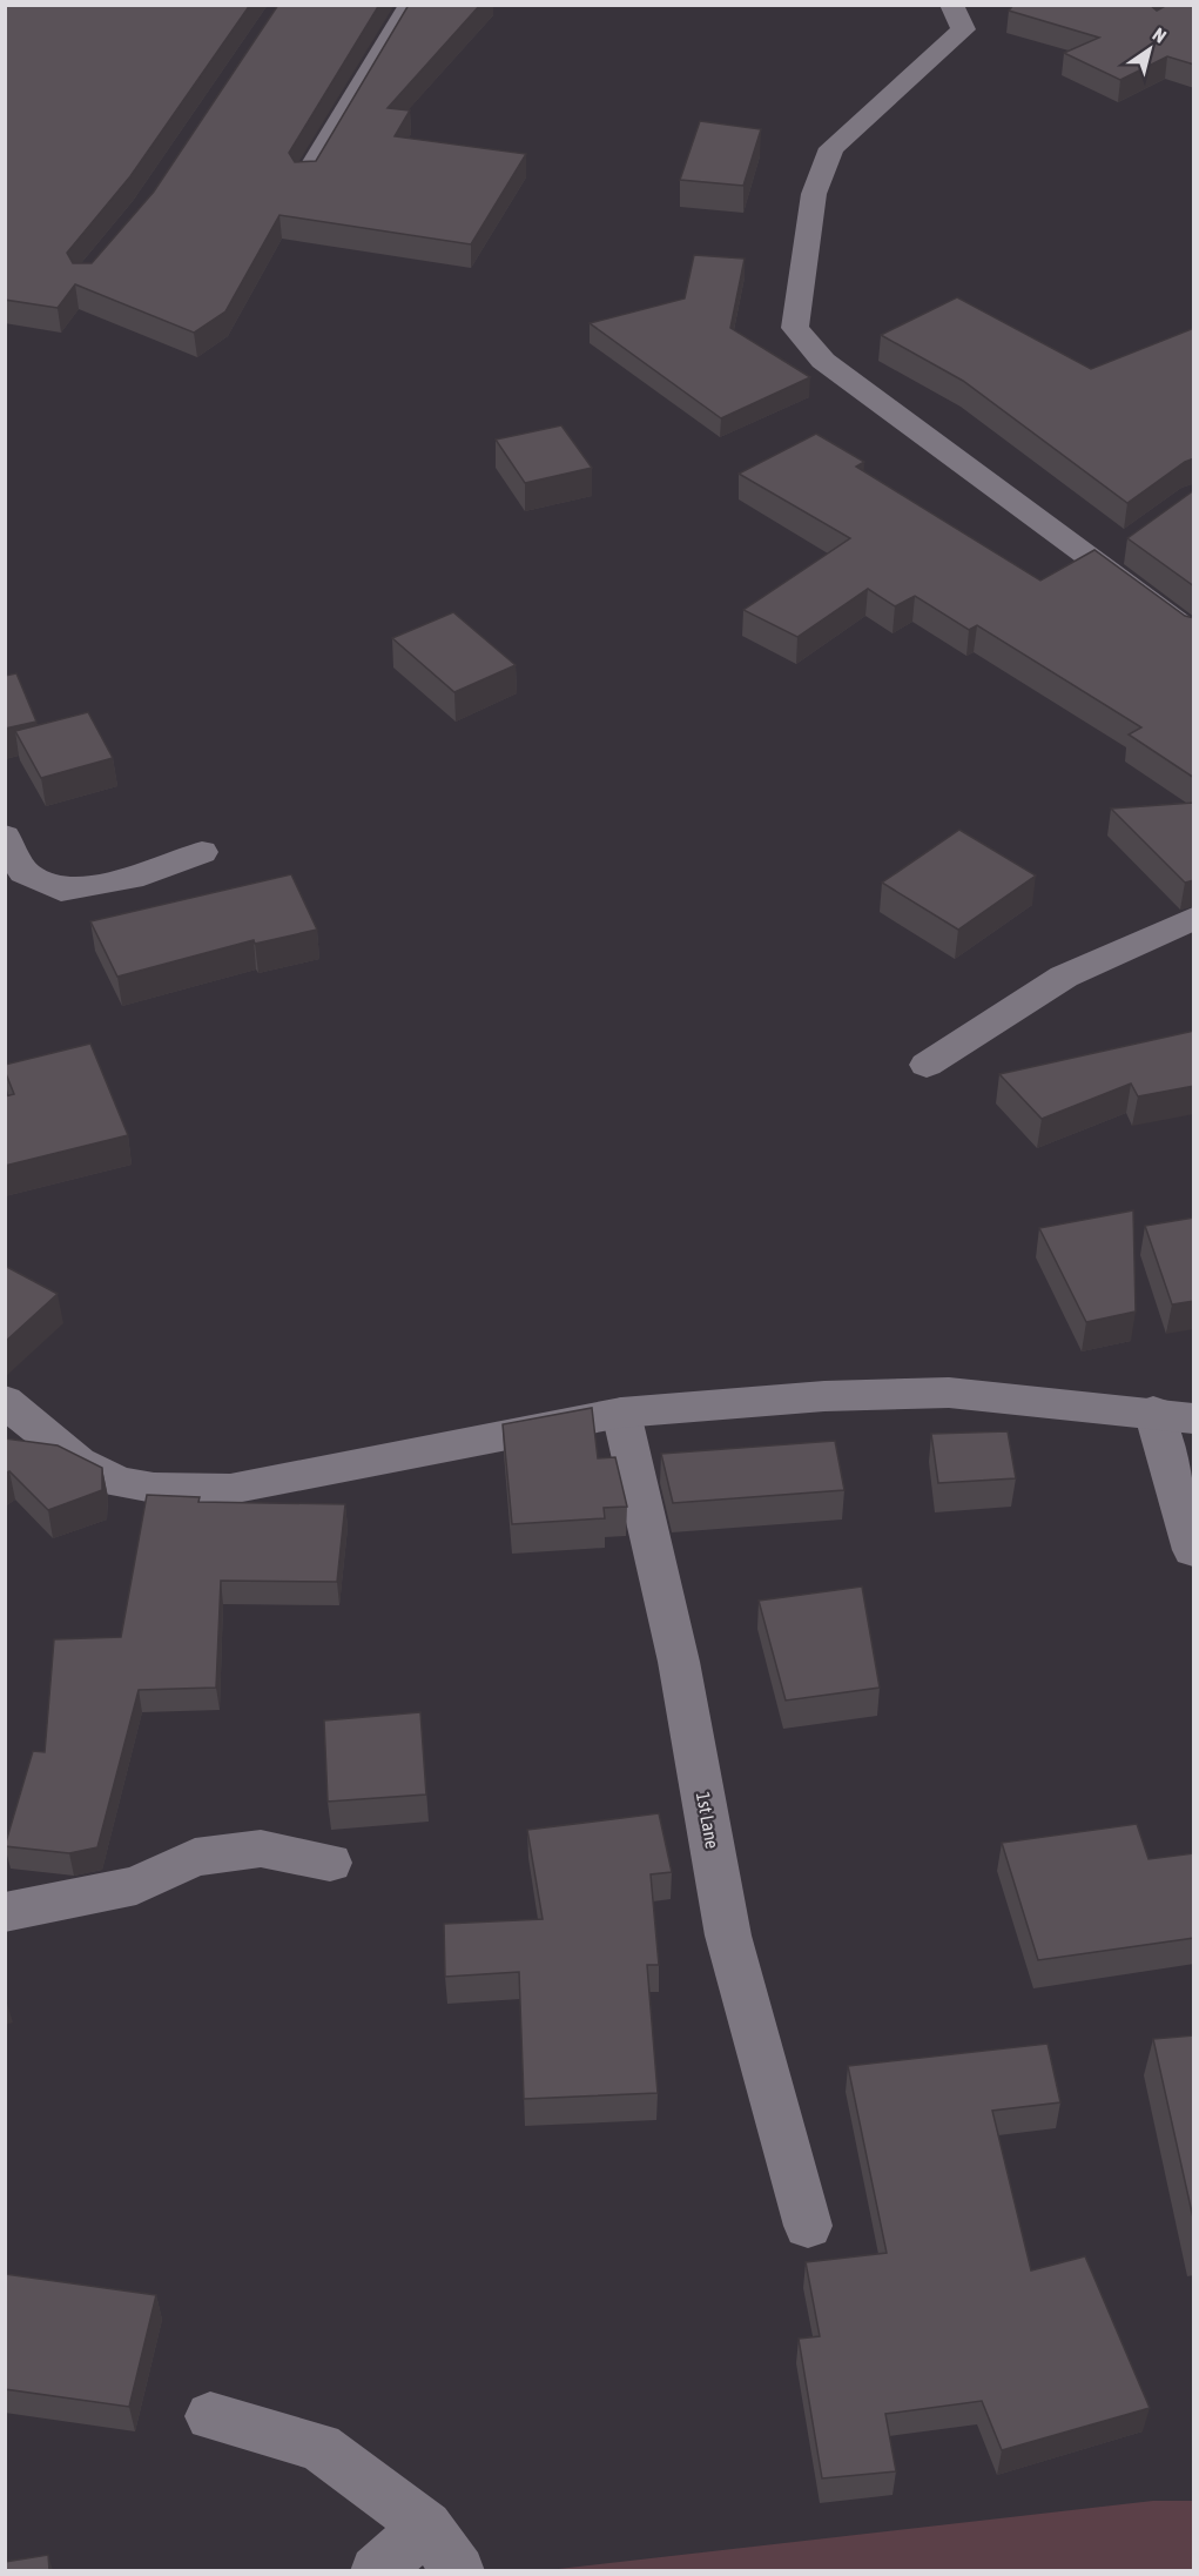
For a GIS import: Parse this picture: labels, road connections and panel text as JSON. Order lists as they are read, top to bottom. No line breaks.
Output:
{"streets":{"street":["1st Lane"]},"north":"top right"}
